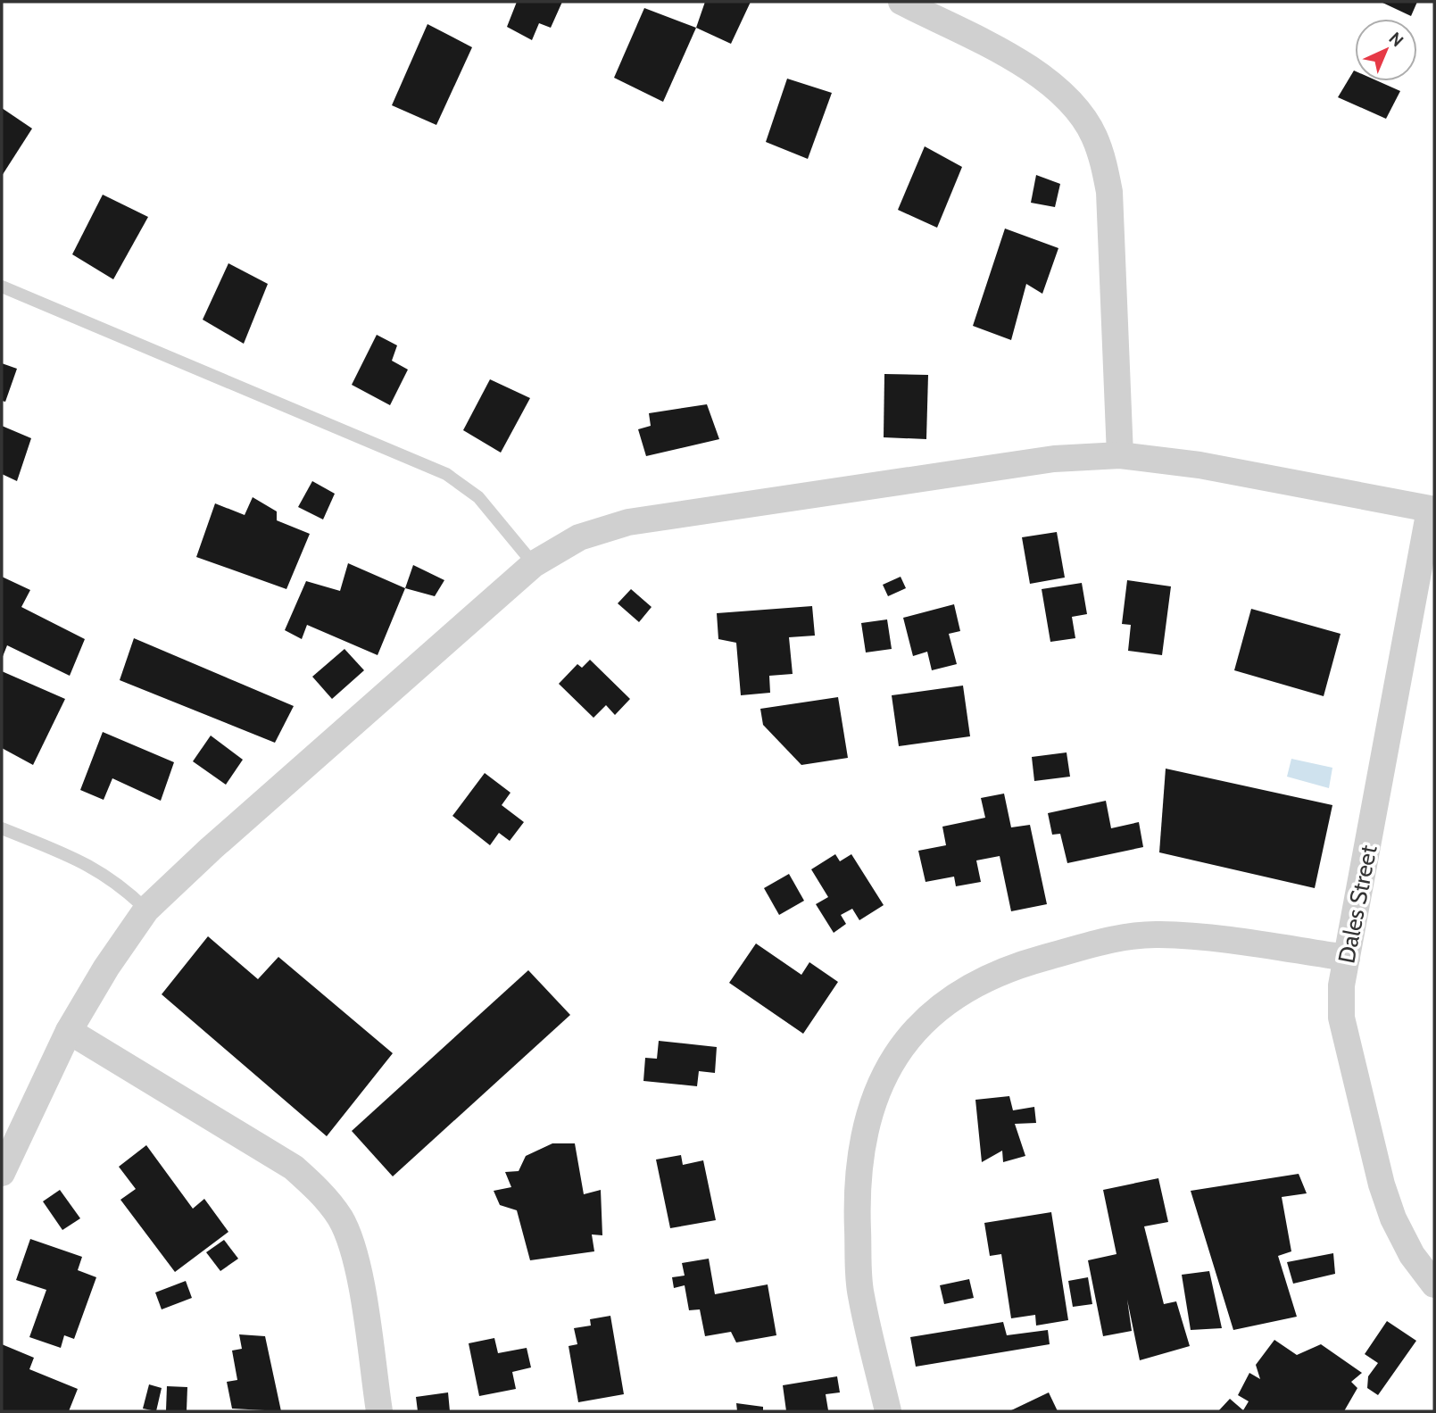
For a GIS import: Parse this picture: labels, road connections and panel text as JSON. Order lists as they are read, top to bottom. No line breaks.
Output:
{"streets":{"street":["Dales Street"]},"north":"top right"}
